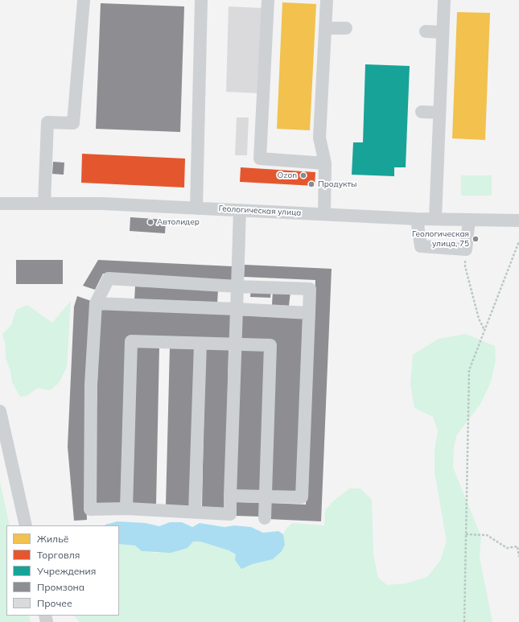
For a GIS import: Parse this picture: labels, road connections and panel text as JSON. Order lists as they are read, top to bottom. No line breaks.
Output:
{"streets":{"street":["Геологическая улица"]},"places":["Ozon","Продукты","Автолидер","Геологическая улица, 75"],"legend":["Жильё","Торговля","Учреждения","Промзона","Прочее"]}
